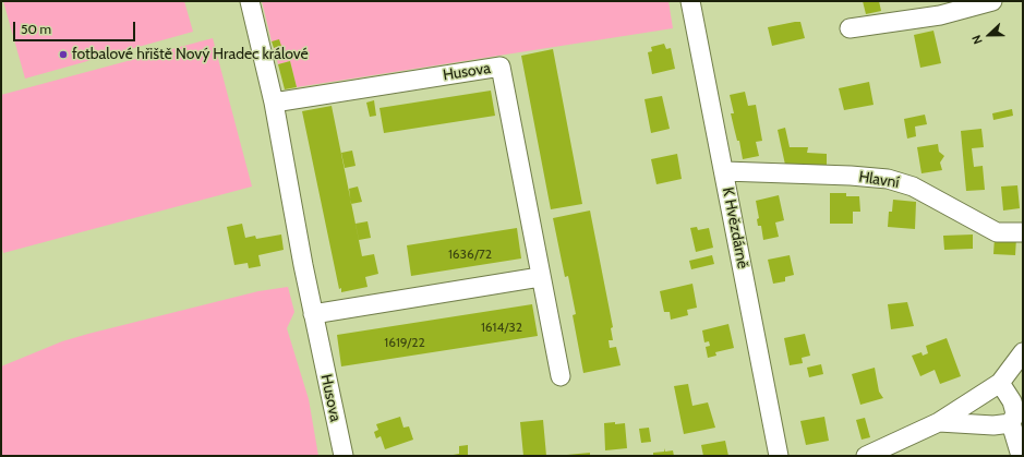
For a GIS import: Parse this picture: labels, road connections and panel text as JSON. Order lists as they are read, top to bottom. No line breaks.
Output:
{"streets":{"street":["Husova","Hlavní","K Hvězdárně"]},"crossings":[["Hlavní","K Hvězdárně"]],"places":["fotbalové hřiště Nový Hradec králové"],"house_numbers":["1636/72","1614/32","1619/22"],"scale_bar":"50 m","north":"left"}
